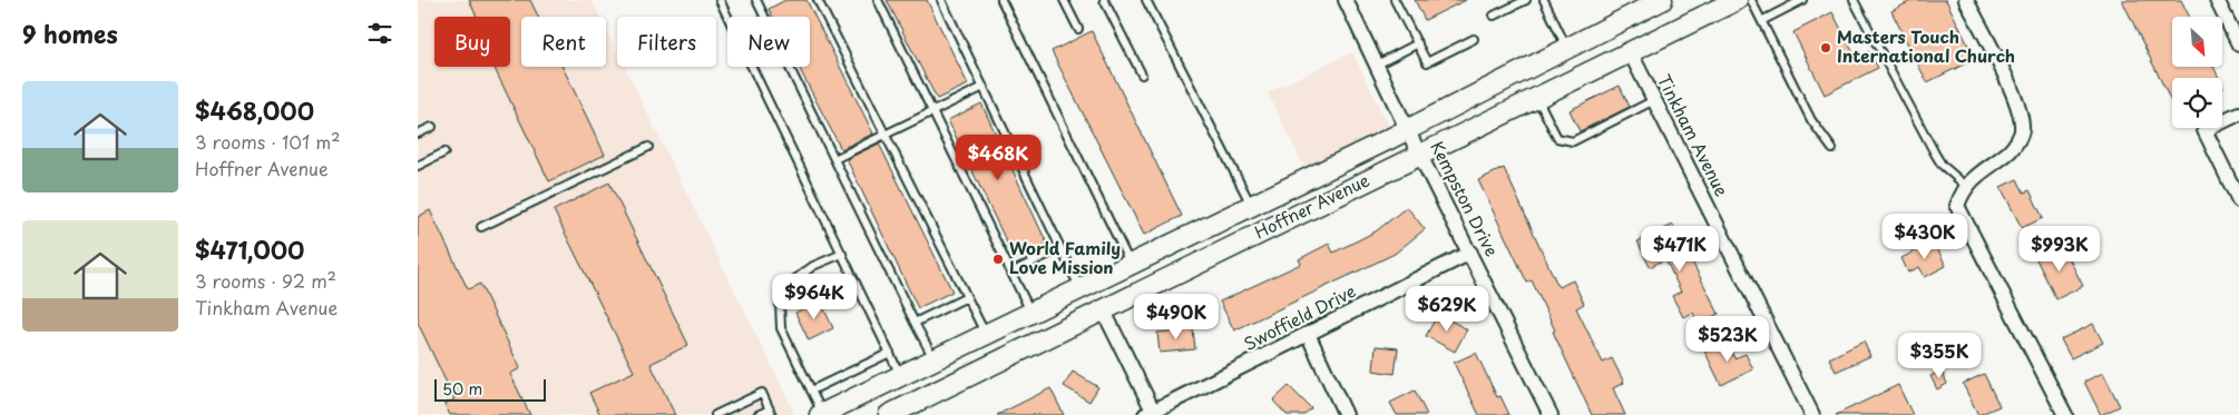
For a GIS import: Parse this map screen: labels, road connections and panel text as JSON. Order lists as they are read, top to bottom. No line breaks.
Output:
{"streets":{"main road":["Hoffner Avenue"],"street":["Tinkham Avenue","Kempston Drive","Swoffield Drive"]},"crossings":[["Tinkham Avenue","Hoffner Avenue"],["Kempston Drive","Hoffner Avenue"],["Kempston Drive","Swoffield Drive"]],"places":["Masters Touch International Church","World Family Love Mission"],"scale_bar":"50 m","north":"bottom right","page":{"heading":"9 homes","chip":["Buy","Rent","Filters","New"],"list":[{"name":"$468,000","note":"3 rooms · 101 m² · Hoffner Avenue"},{"name":"$471,000","note":"3 rooms · 92 m² · Tinkham Avenue"}],"price":["$468K","$430K","$471K","$993K","$964K","$629K","$490K","$523K","$355K"],"scale":"50 m"}}
